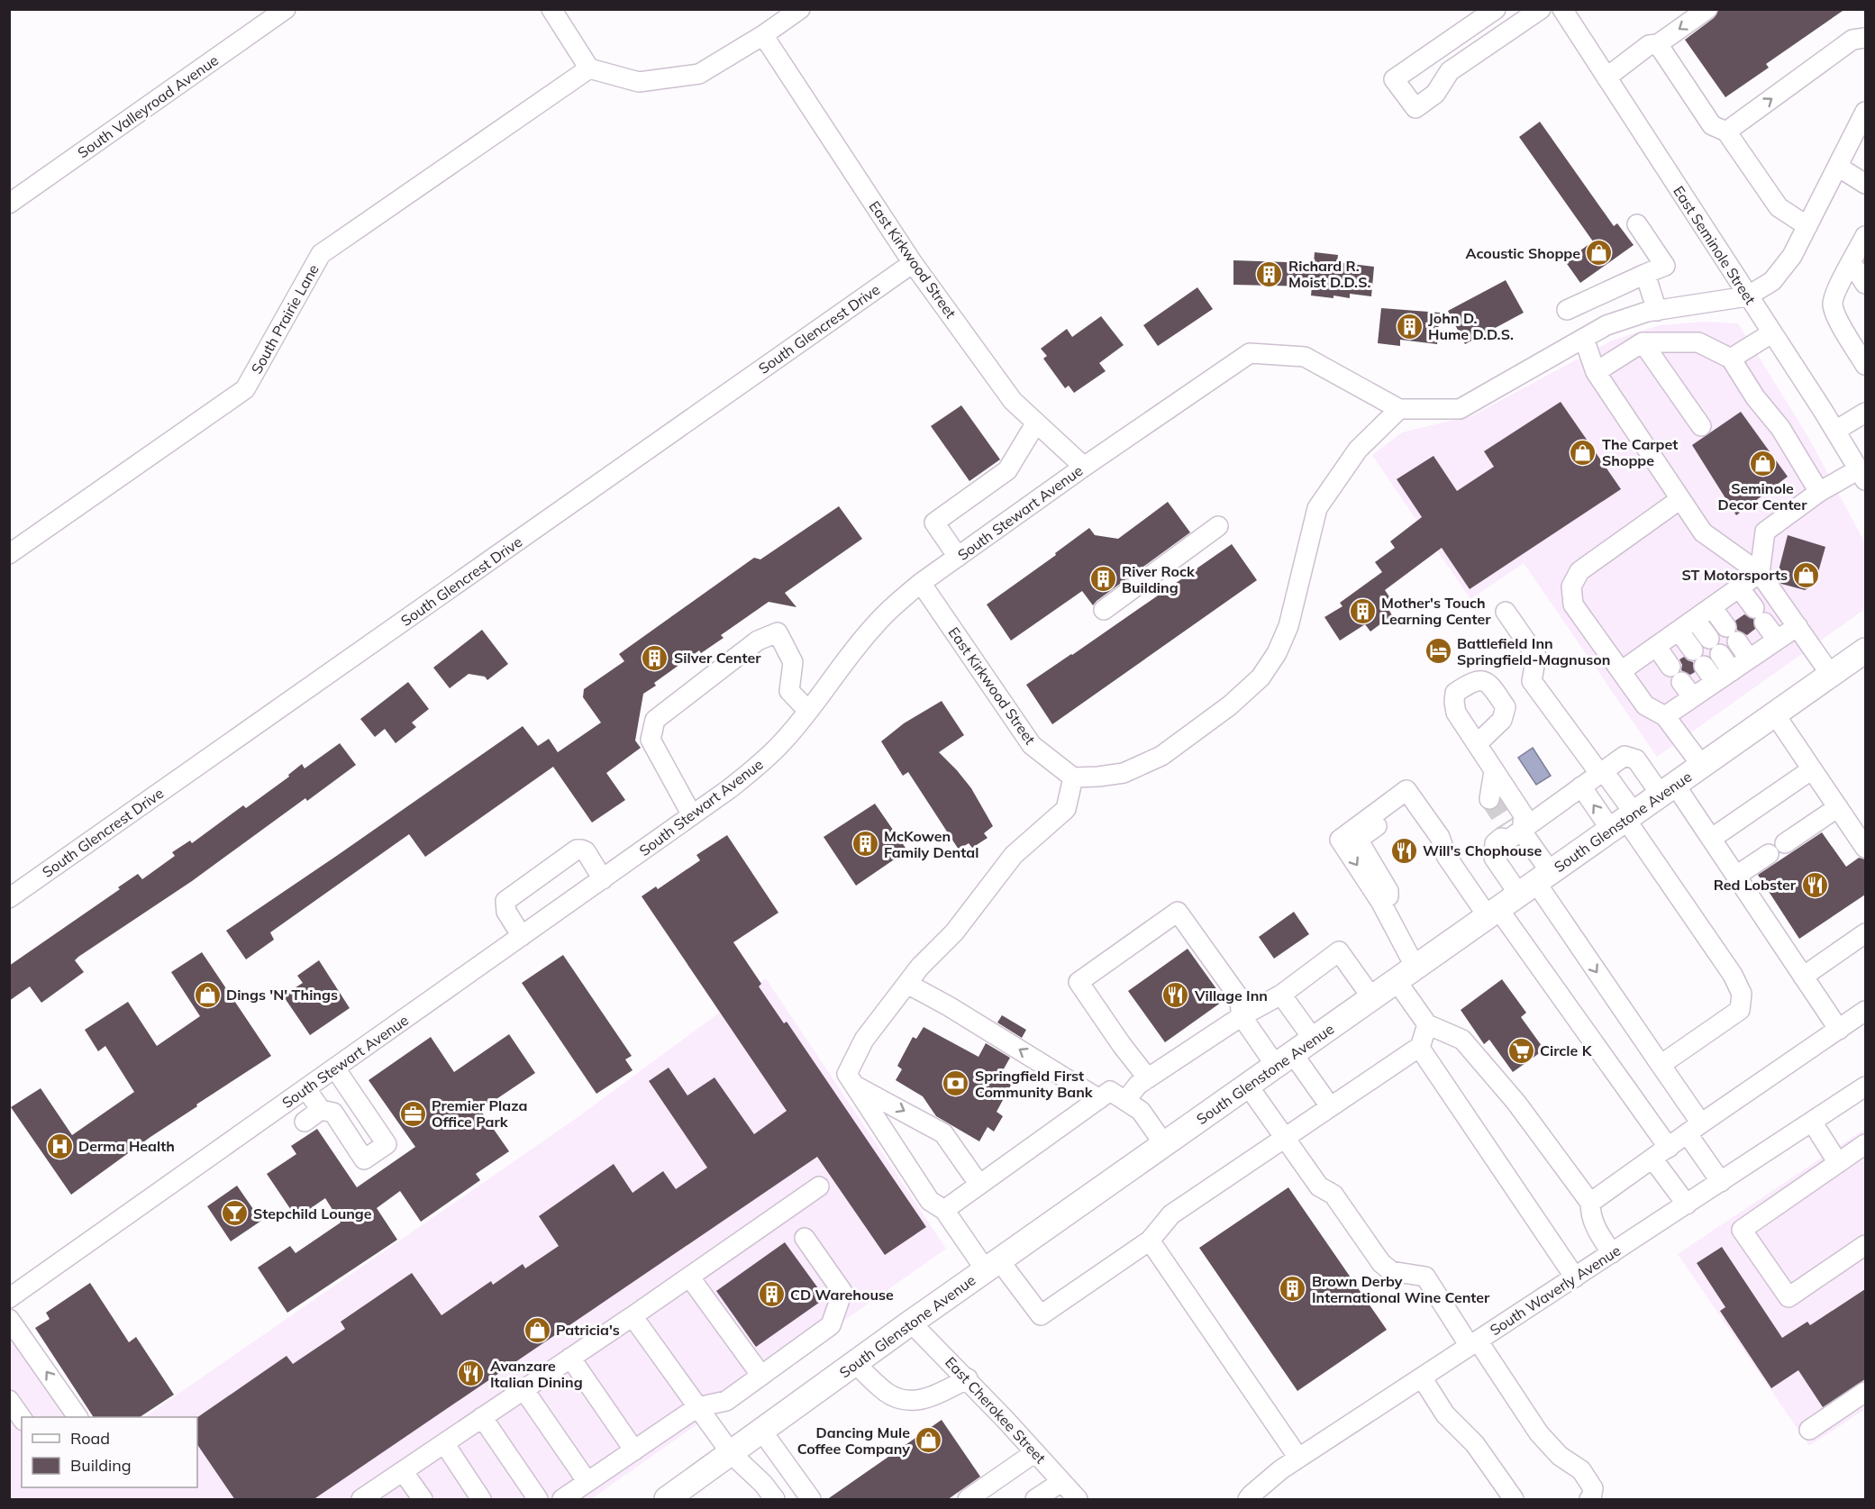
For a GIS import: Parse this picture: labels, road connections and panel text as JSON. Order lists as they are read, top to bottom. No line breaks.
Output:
{"streets":{"main road":["South Glenstone Avenue"],"street":["South Valleyroad Avenue","East Seminole Street","East Kirkwood Street","South Prairie Lane","South Glencrest Drive","South Stewart Avenue","South Waverly Avenue","East Cherokee Street"]},"crossings":[["East Kirkwood Street","South Glencrest Drive"],["East Kirkwood Street","South Stewart Avenue"],["South Glenstone Avenue","East Cherokee Street"]],"places":{"shop":["Acoustic Shoppe","The Carpet Shoppe","Seminole Decor Center","ST Motorsports","Dings 'N' Things","Patricia's","Dancing Mule Coffee Company"],"building":["Richard R. Moist D.D.S.","John D. Hume D.D.S.","River Rock Building","Mother's Touch Learning Center","Silver Center","McKowen Family Dental","Brown Derby International Wine Center","CD Warehouse"],"hotel":["Battlefield Inn Springfield-Magnuson"],"restaurant":["Will's Chophouse","Red Lobster","Village Inn","Avanzare Italian Dining"],"supermarket":["Circle K"],"bank":["Springfield First Community Bank"],"office":["Premier Plaza Office Park"],"hospital":["Derma Health"],"bar":["Stepchild Lounge"]},"legend":["Road","Building"]}
